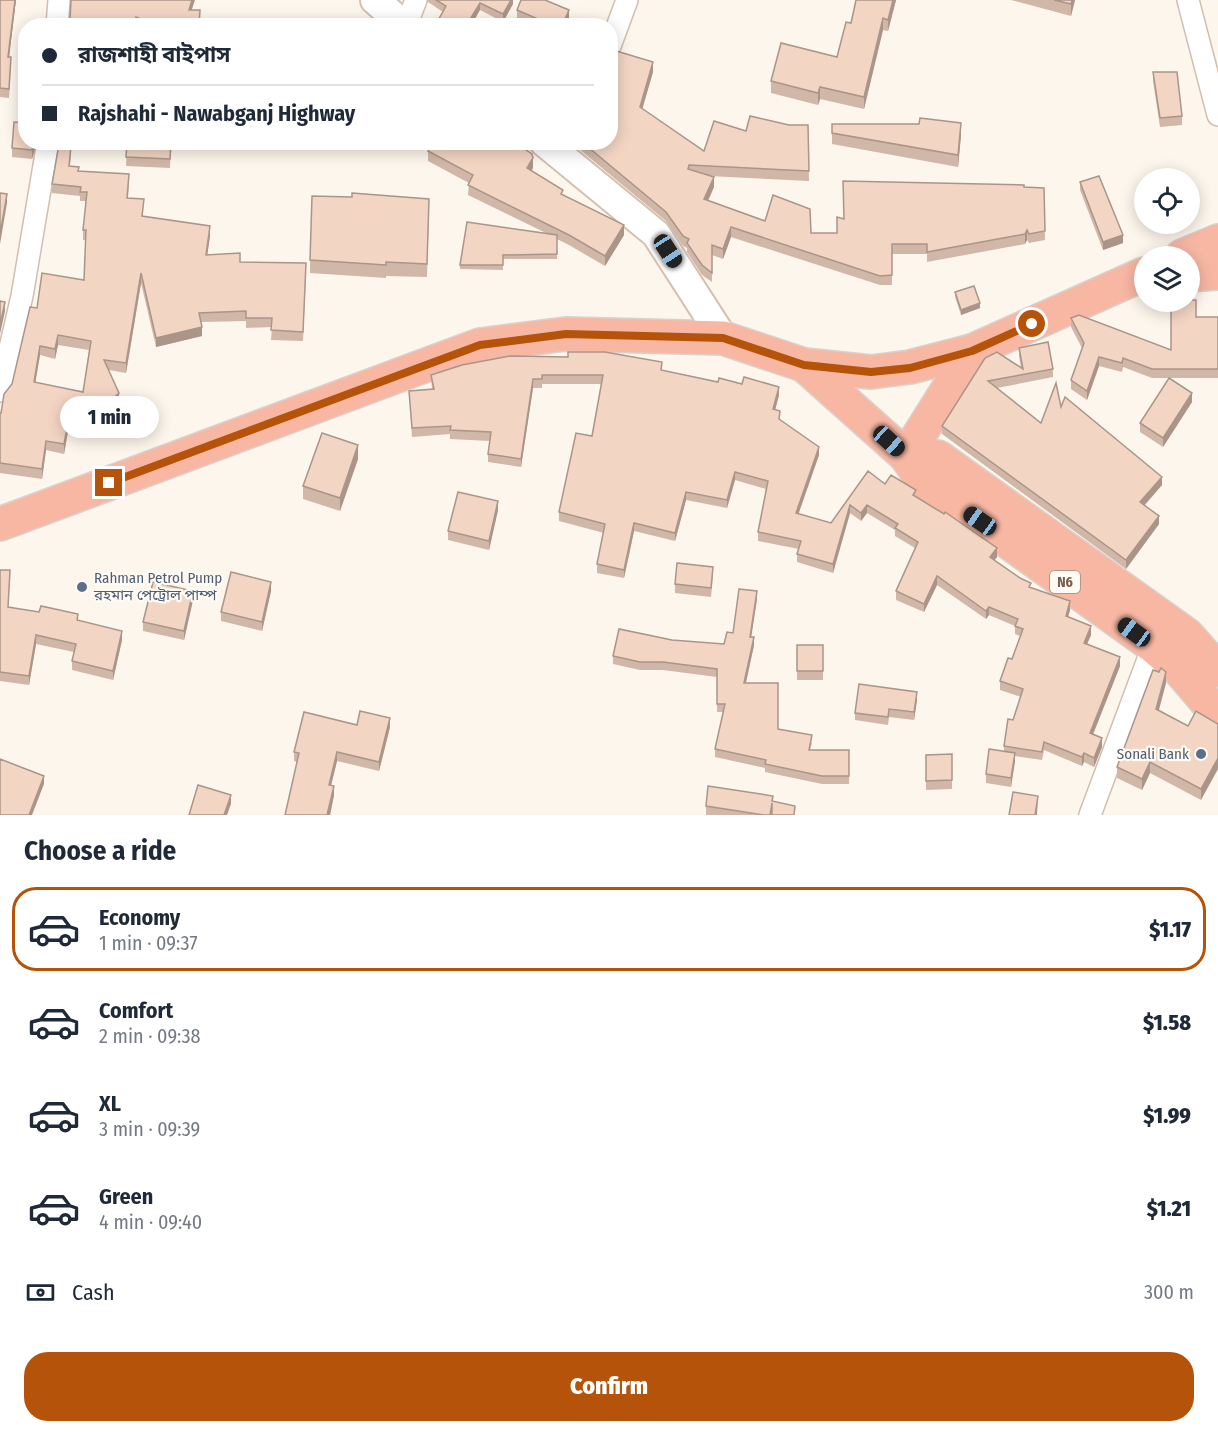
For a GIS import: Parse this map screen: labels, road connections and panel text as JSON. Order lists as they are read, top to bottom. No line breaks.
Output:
{"streets":{"highway":["N6"]},"places":["Rahman Petrol Pump রহমান পেট্রোল পাম্প","Sonali Bank"],"page":{"banner":["রাজশাহী বাইপাস","Rajshahi - Nawabganj Highway"],"bubble":"1 min","heading":"Choose a ride","list":[{"name":"Economy","note":"1 min · 09:37","value":"$1.17"},{"name":"Comfort","note":"2 min · 09:38","value":"$1.58"},{"name":"XL","note":"3 min · 09:39","value":"$1.99"},{"name":"Green","note":"4 min · 09:40","value":"$1.21"}],"pay":["Cash","300 m"],"buttons":"Confirm"}}
